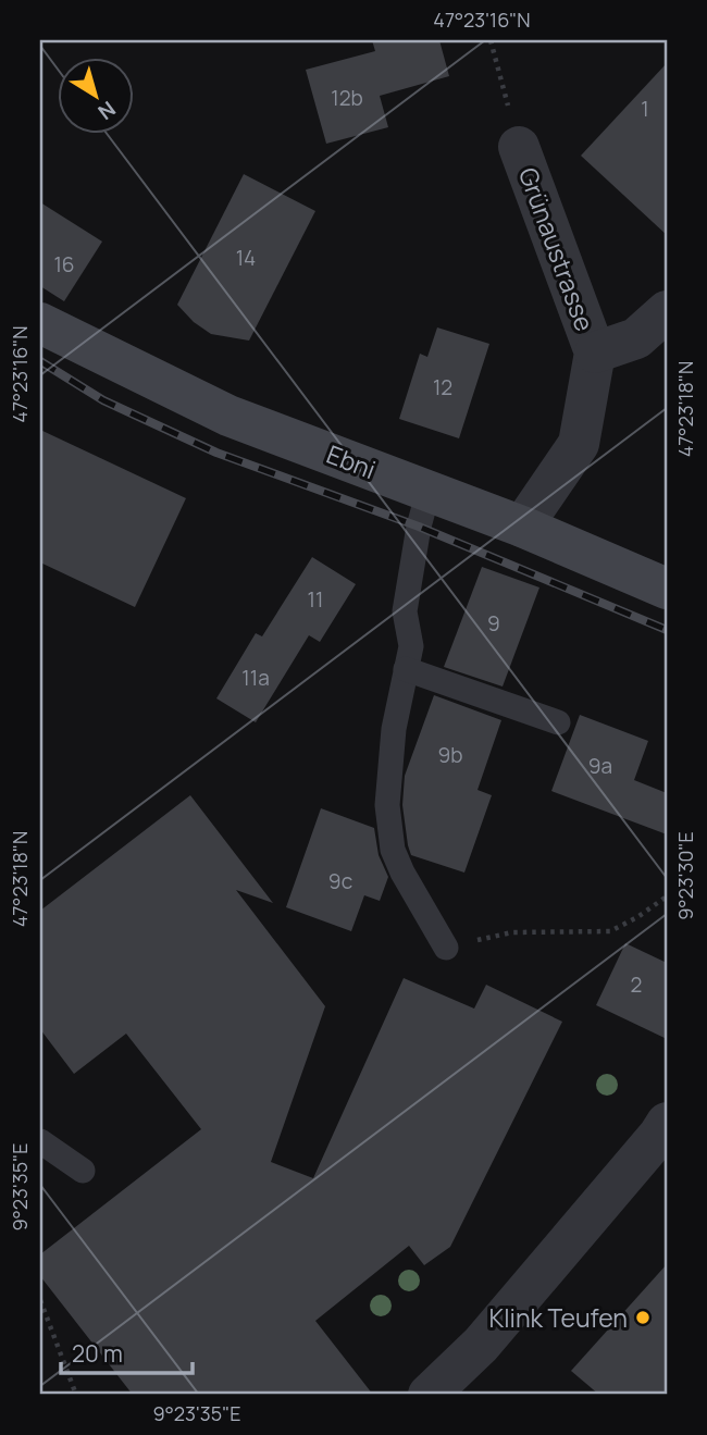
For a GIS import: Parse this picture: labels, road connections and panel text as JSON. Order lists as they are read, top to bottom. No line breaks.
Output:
{"streets":{"main road":["Ebni"],"street":["Grünaustrasse"]},"crossings":[["Grünaustrasse","Ebni"]],"places":["Klink Teufen"],"house_numbers":["12b","1","14","16","12","11","9","11a","9b","9a","9c","2"],"scale_bar":"20 m","north":"bottom right","coordinates":["47°23'16\"N","47°23'18\"N","9°23'30\"E","9°23'35\"E"]}
